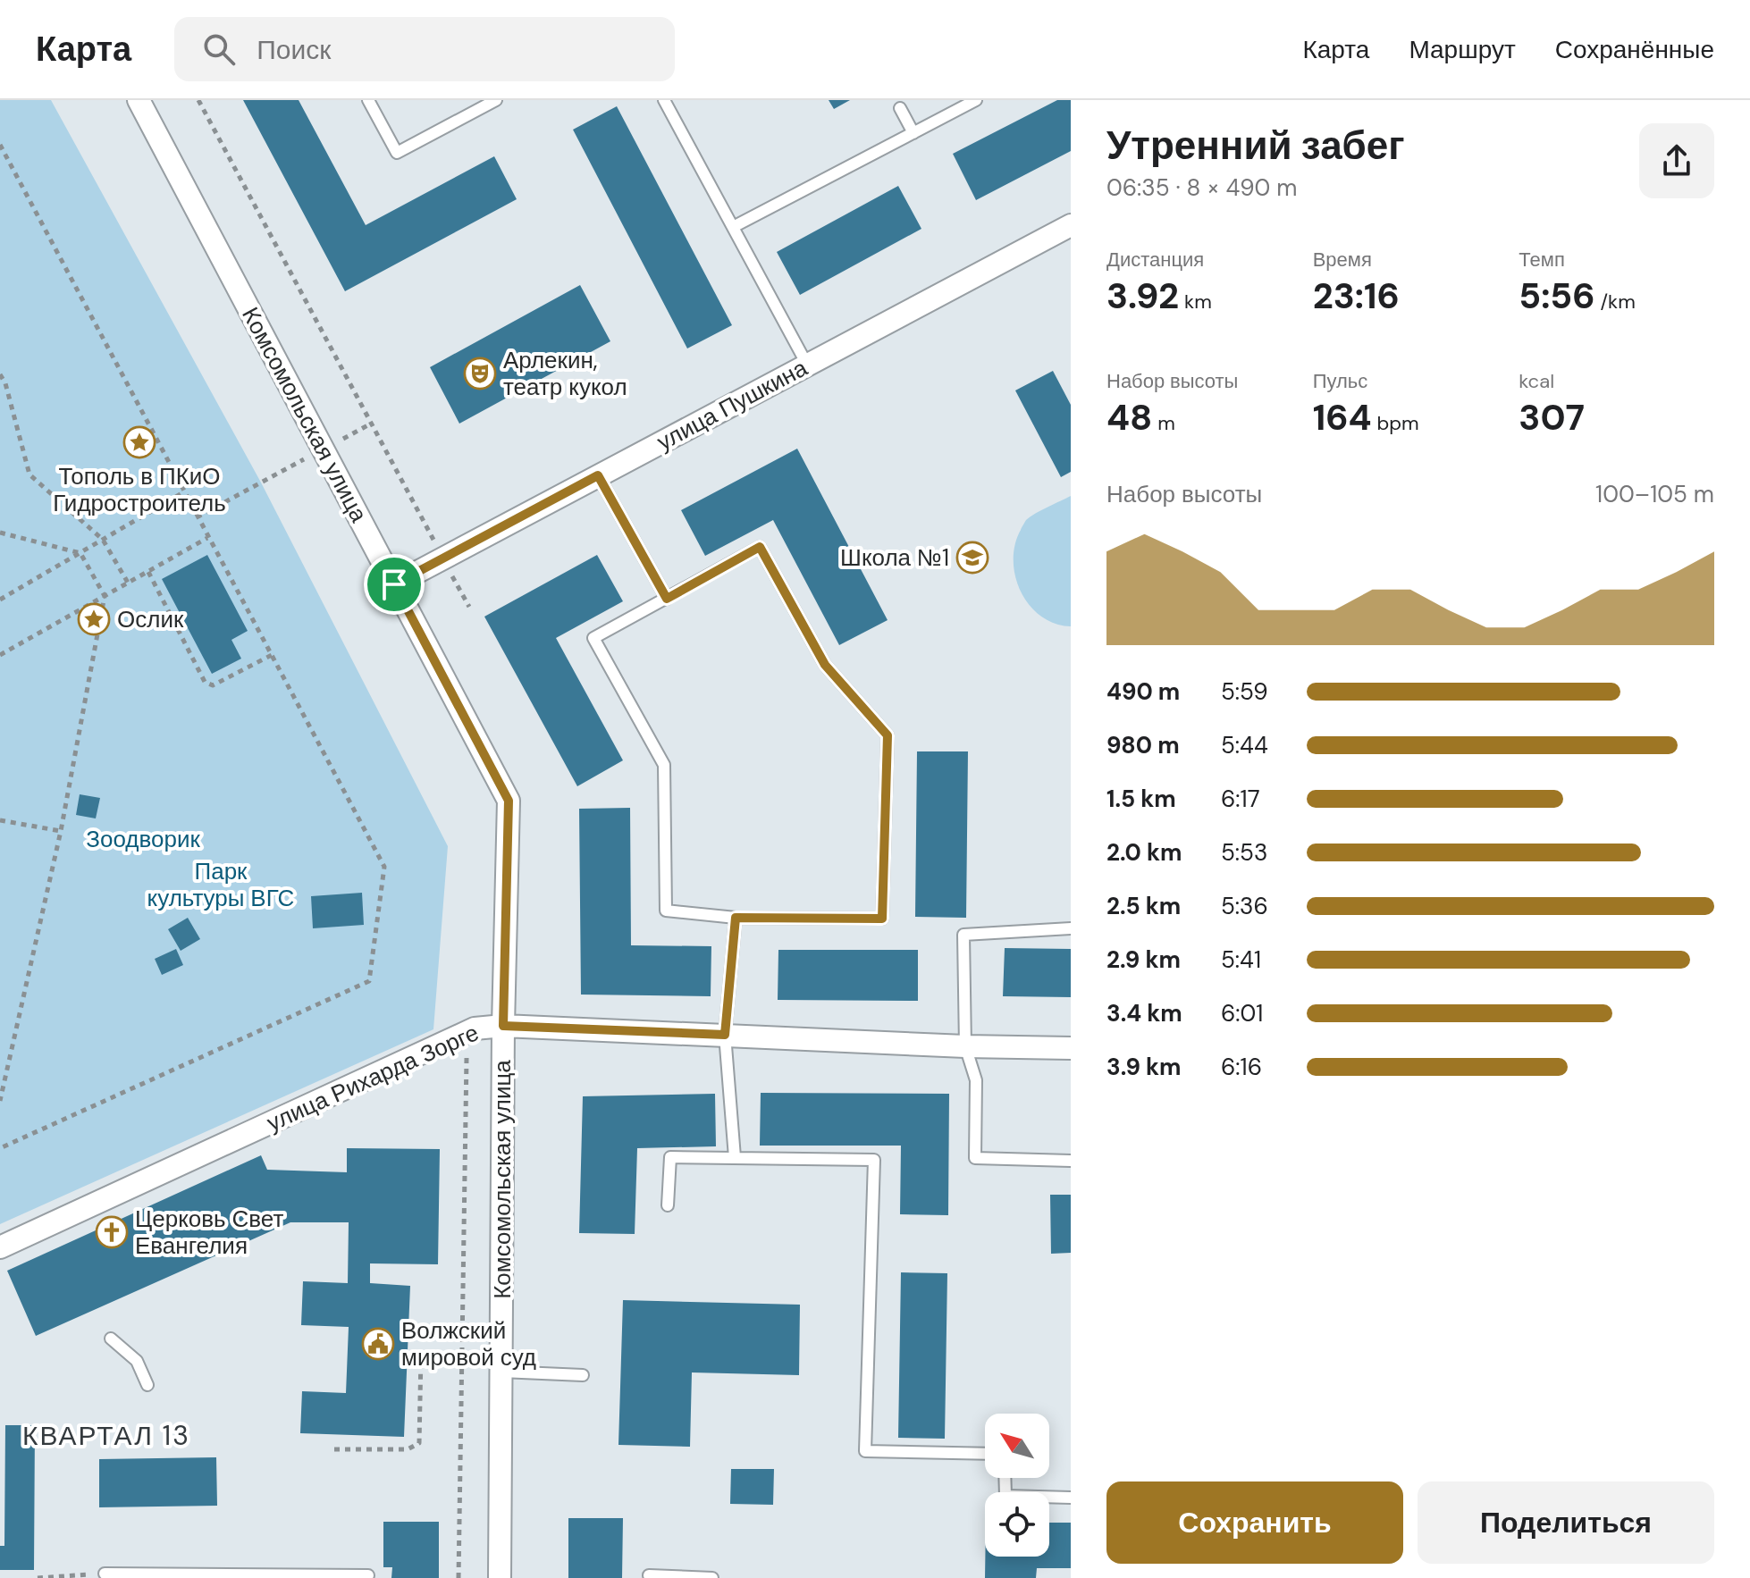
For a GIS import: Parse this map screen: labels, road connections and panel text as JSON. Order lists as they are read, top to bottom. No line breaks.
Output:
{"streets":{"street":["улица Пушкина","Комсомольская улица","улица Рихарда Зорге"]},"crossings":[["улица Пушкина","Комсомольская улица"],["Комсомольская улица","улица Рихарда Зорге"]],"districts":["КВАРТАЛ 13"],"parks":["Зоодворик","Парк культуры ВГС"],"places":{"theatre":["Арлекин, театр кукол"],"place":["Тополь в ПКиО Гидростроитель","Ослик"],"school or university":["Школа №1"],"church":["Церковь Свет Евангелия"],"public building":["Волжский мировой суд"]},"north":"top left","page":{"header":"Карта","search":"Поиск","nav":["Карта","Маршрут","Сохранённые"],"heading":["Утренний забег","06:35 · 8 × 490 m"],"stats":[["Дистанция","3.92 km"],["Время","23:16"],["Темп","5:56 /km"],["Набор высоты","48 m"],["Пульс","164 bpm"],["kcal","307"]],"chart":["Набор высоты","100–105 m"],"list":[{"name":"490 m","note":"5:59"},{"name":"980 m","note":"5:44"},{"name":"1.5 km","note":"6:17"},{"name":"2.0 km","note":"5:53"},{"name":"2.5 km","note":"5:36"},{"name":"2.9 km","note":"5:41"},{"name":"3.4 km","note":"6:01"},{"name":"3.9 km","note":"6:16"}],"buttons":["Сохранить","Поделиться"]}}
